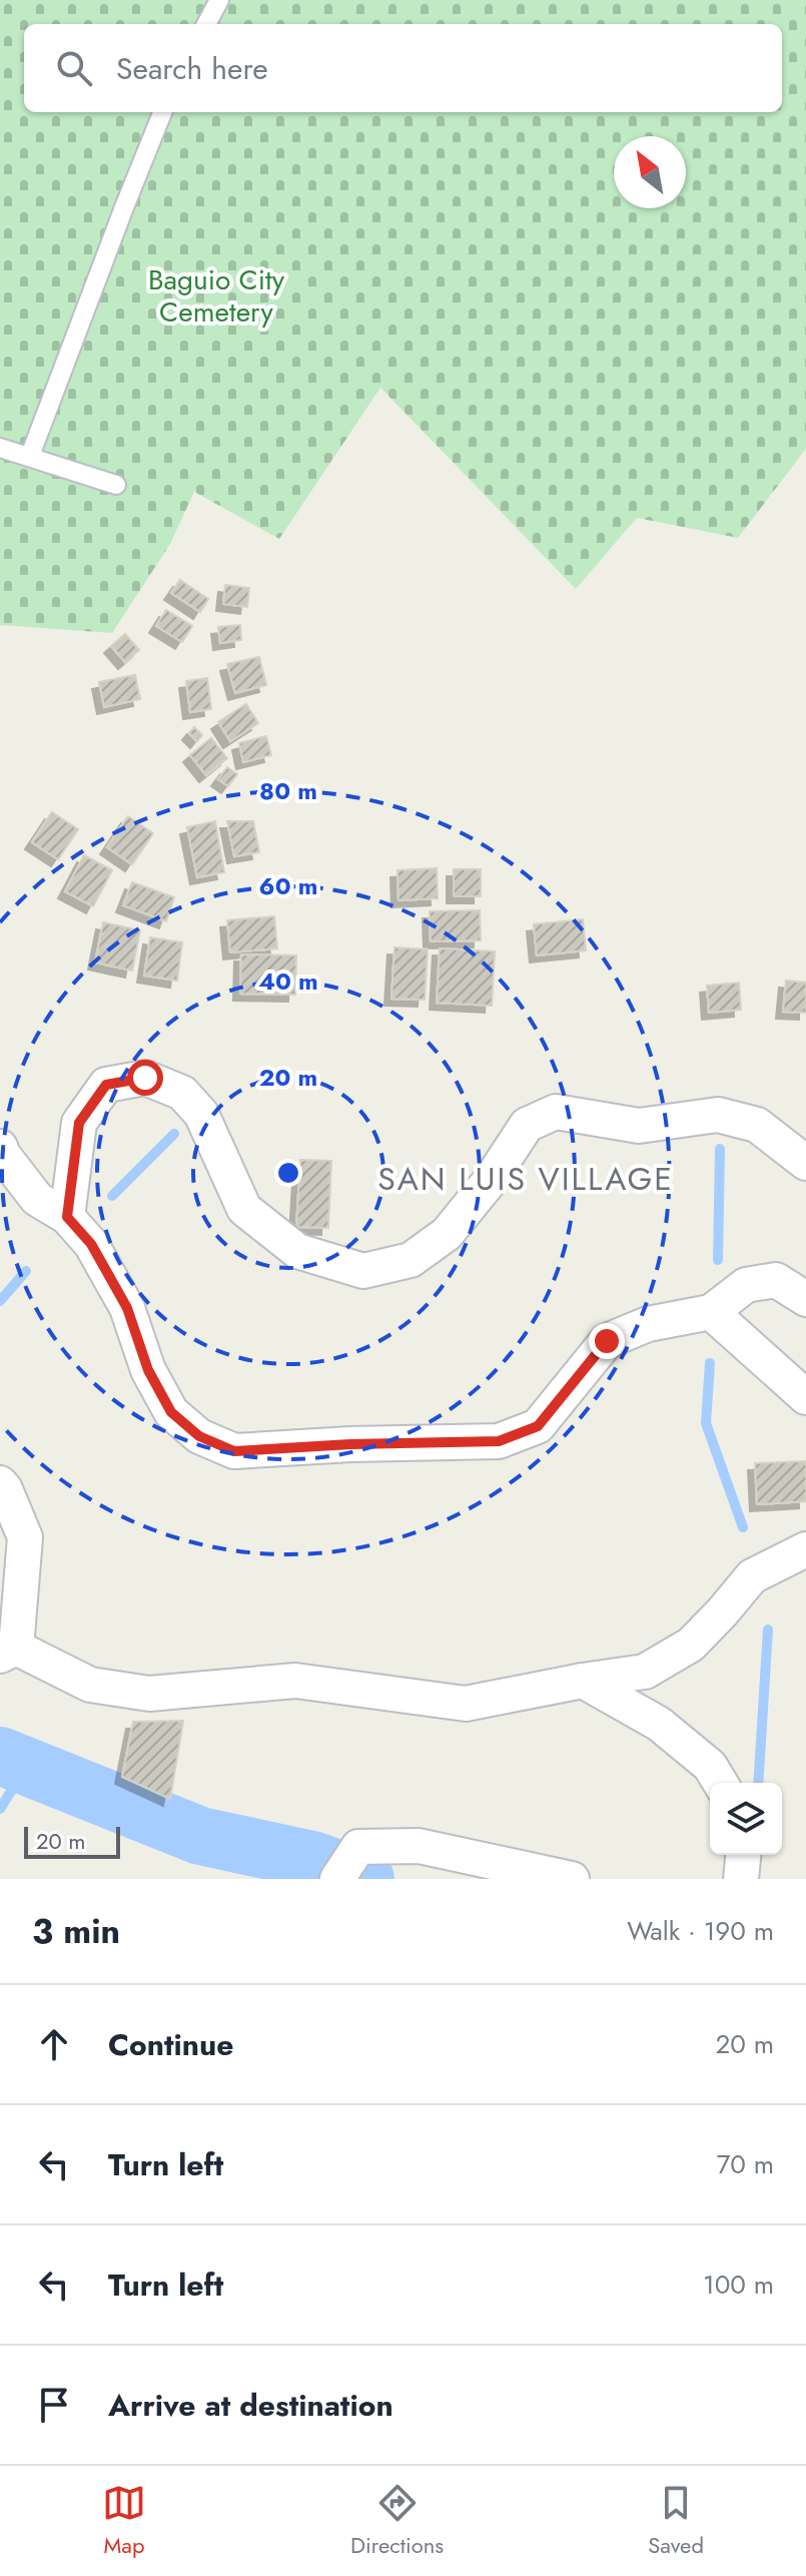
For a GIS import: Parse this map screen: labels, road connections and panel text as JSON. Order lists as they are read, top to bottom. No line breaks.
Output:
{"districts":["SAN LUIS VILLAGE"],"parks":["Baguio City Cemetery"],"scale_bar":"20 m","north":"top left","page":{"search":"Search here","scale":"20 m","heading":["3 min","Walk · 190 m"],"list":[["Continue","20 m"],["Turn left","70 m"],["Turn left","100 m"],"Arrive at destination"],"nav":["Map","Directions","Saved"]},"rings":["80 m","60 m","40 m","20 m"]}
